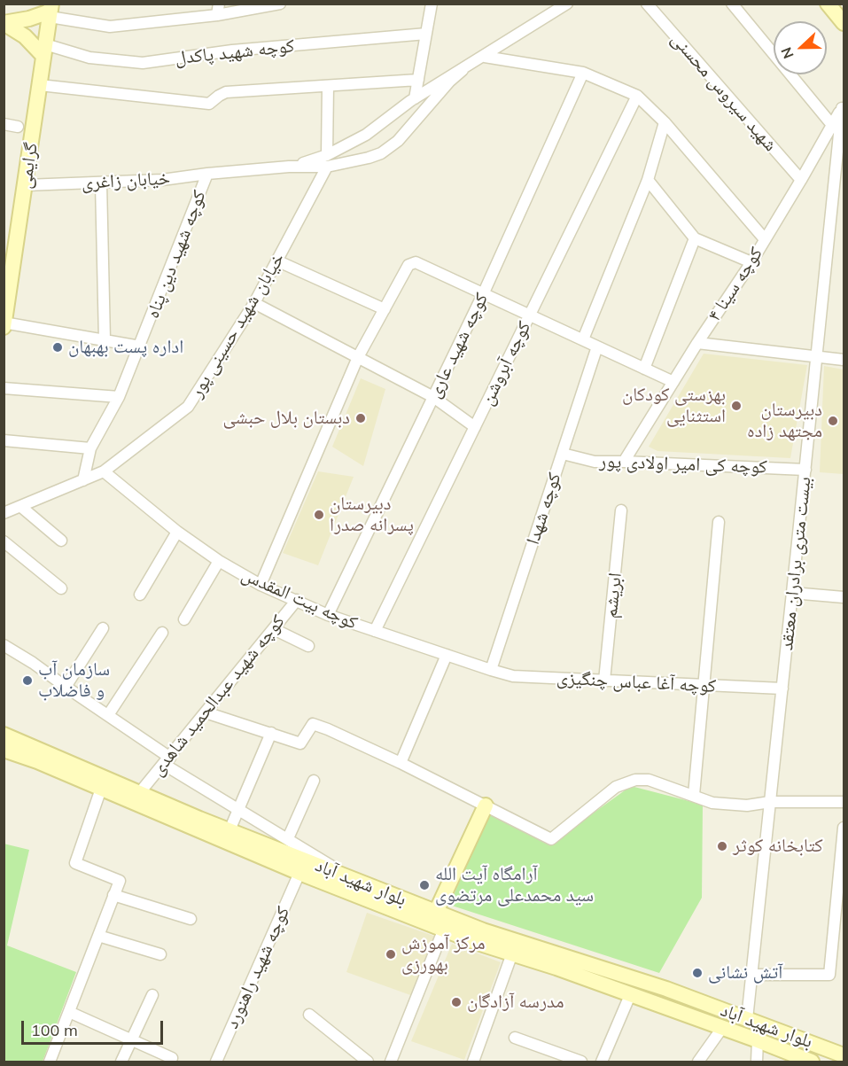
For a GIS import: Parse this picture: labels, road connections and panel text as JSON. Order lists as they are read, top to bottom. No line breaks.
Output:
{"streets":{"main road":["گرایمی","بلوار شهید آباد"],"street":["کوچه شهید پاکدل","شهید سیروس محسنی","خیابان زاغری","کوچه شهید دین پناه","کوچه سینا ۴","خیابان شهید حسینی پور","کوچه شهید عاری","کوچه آبروشن","کوچه کی امیر اولادی پور","کوچه شهدا","بیست متری برادران معتقد","ابریشم","کوچه بیت المقدس","کوچه آغا عباس چنگیزی","کوچه شهید عبدالحمید شاهدی","کوچه شهید راهنورد"]},"crossings":[["کوچه شهید پاکدل","گرایمی"],["شهید سیروس محسنی","کوچه سینا ۴"],["گرایمی","خیابان زاغری"],["خیابان زاغری","کوچه شهید دین پناه"],["خیابان زاغری","خیابان شهید حسینی پور"],["کوچه شهید دین پناه","خیابان شهید حسینی پور"],["کوچه سینا ۴","کوچه کی امیر اولادی پور"],["کوچه سینا ۴","بیست متری برادران معتقد"],["خیابان شهید حسینی پور","کوچه بیت المقدس"],["کوچه شهید عاری","کوچه بیت المقدس"],["کوچه آبروشن","کوچه بیت المقدس"],["کوچه کی امیر اولادی پور","کوچه شهدا"],["کوچه کی امیر اولادی پور","بیست متری برادران معتقد"],["کوچه شهدا","کوچه بیت المقدس"],["کوچه شهدا","کوچه آغا عباس چنگیزی"],["بیست متری برادران معتقد","کوچه آغا عباس چنگیزی"],["بیست متری برادران معتقد","بلوار شهید آباد"],["ابریشم","کوچه آغا عباس چنگیزی"],["کوچه بیت المقدس","کوچه آغا عباس چنگیزی"],["کوچه بیت المقدس","کوچه شهید عبدالحمید شاهدی"],["کوچه شهید عبدالحمید شاهدی","بلوار شهید آباد"],["بلوار شهید آباد","کوچه شهید راهنورد"]],"places":["اداره پست بهبهان","بهزستی کودکان استثنایی","دبستان بلال حبشی","دبیرستان مجتهد زاده","دبیرستان پسرانه صدرا","سازمان آب و فاضلاب","کتابخانه کوثر","آرامگاه آیت الله سید محمدعلی مرتضوی","مرکز آموزش بهورزی","آتش نشانی","مدرسه آزادگان"],"scale_bar":"100 m","north":"left"}
